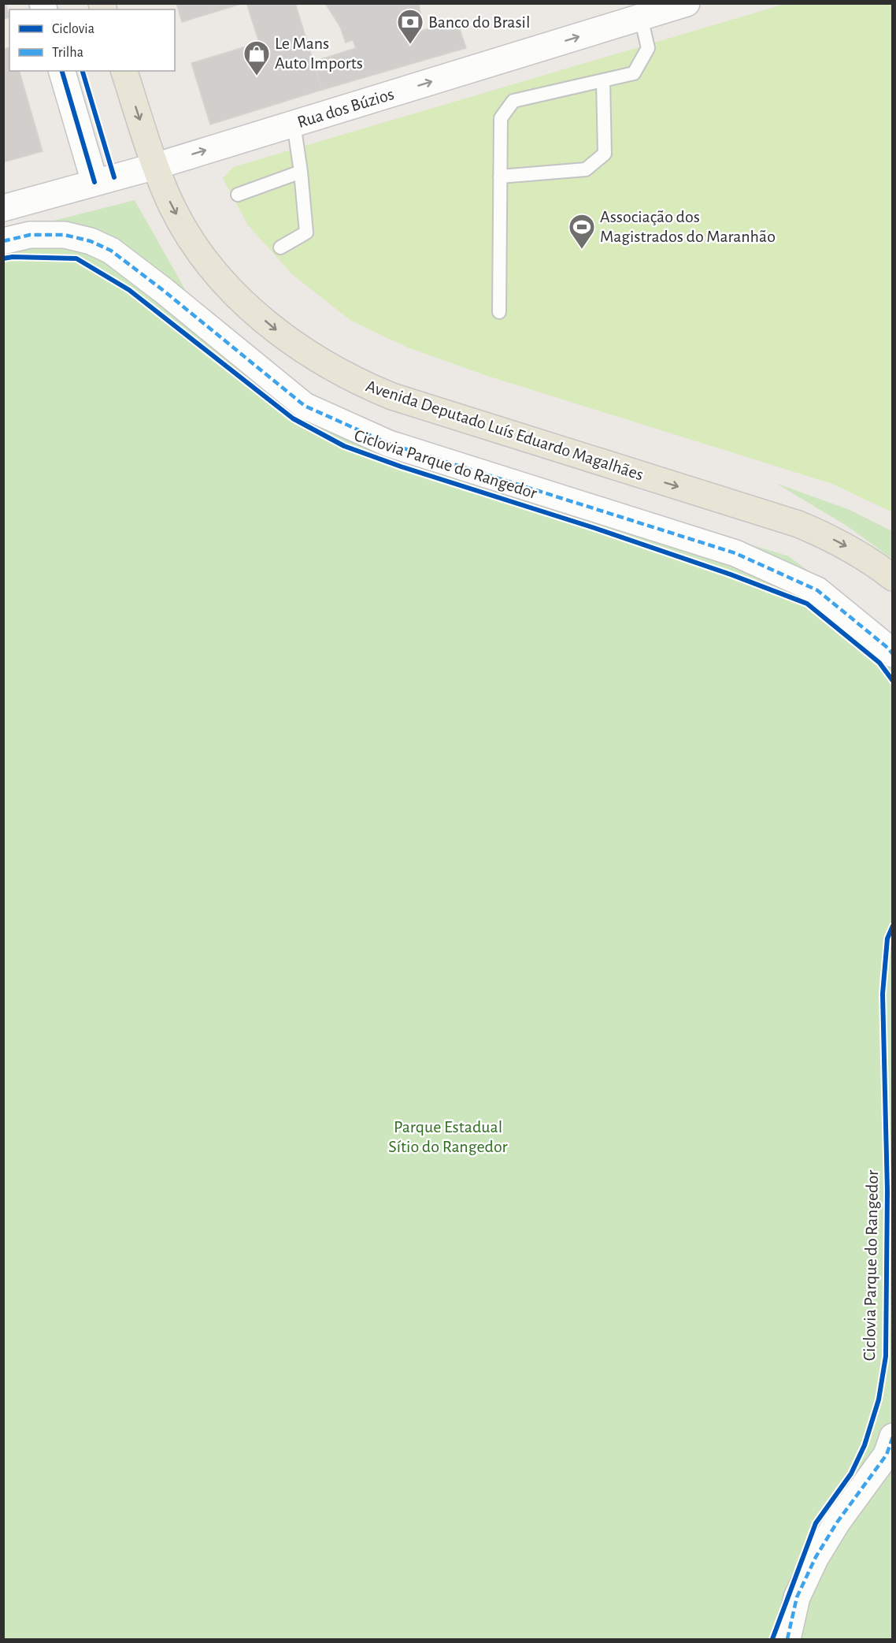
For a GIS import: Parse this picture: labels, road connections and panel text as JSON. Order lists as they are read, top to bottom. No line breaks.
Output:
{"streets":{"main road":["Avenida Deputado Luís Eduardo Magalhães"],"street":["Rua dos Búzios"],"cycle path":["Ciclovia Parque do Rangedor"]},"crossings":[["Rua dos Búzios","Avenida Deputado Luís Eduardo Magalhães"]],"one_way":["Rua dos Búzios","Avenida Deputado Luís Eduardo Magalhães"],"parks":["Parque Estadual Sítio do Rangedor"],"places":{"bank":["Banco do Brasil"],"shop":["Le Mans Auto Imports"],"sports":["Associação dos Magistrados do Maranhão"]},"legend":["Ciclovia","Trilha"]}
